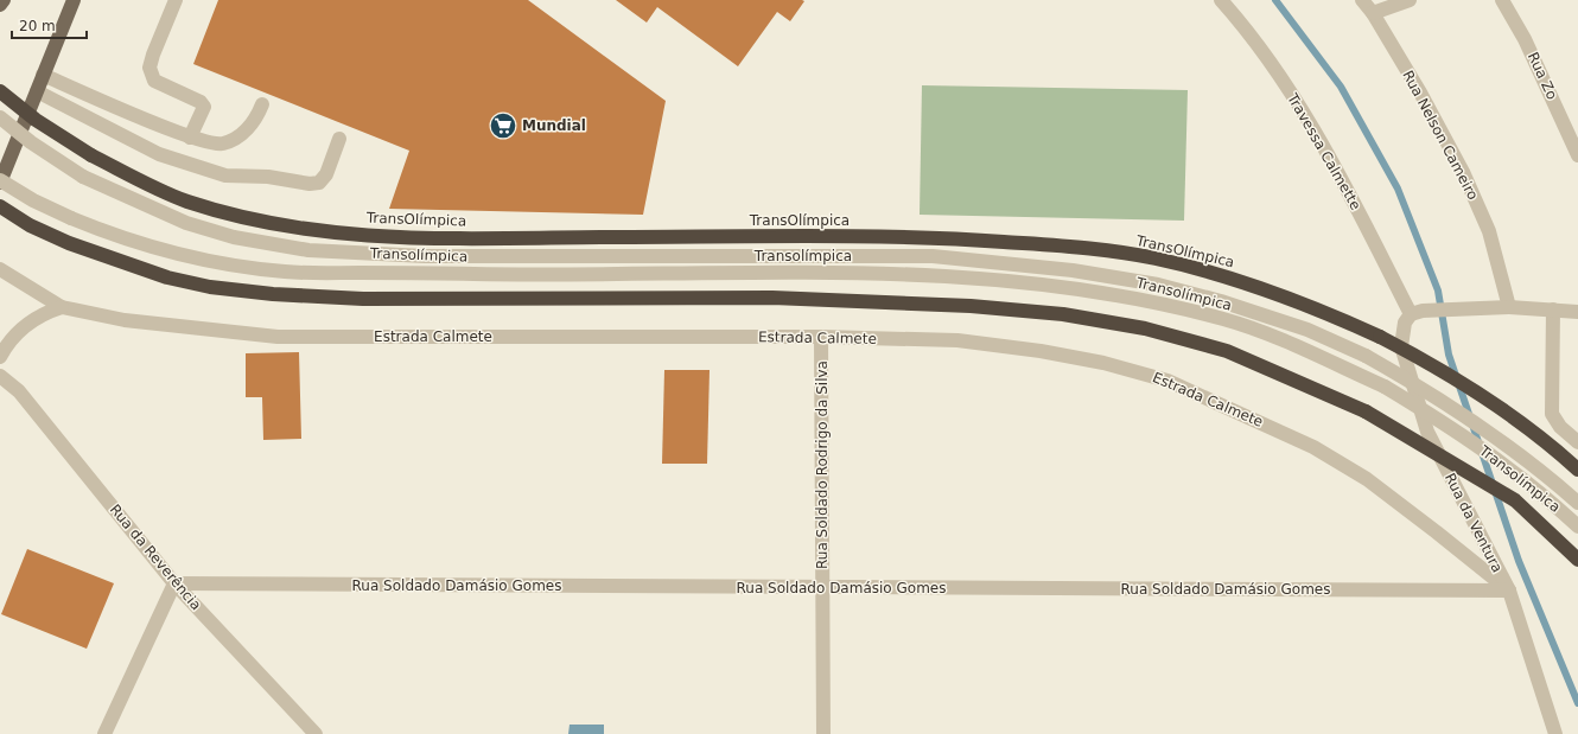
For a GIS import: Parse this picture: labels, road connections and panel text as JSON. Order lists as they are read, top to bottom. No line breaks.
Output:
{"streets":{"highway":["TransOlímpica"],"street":["Rua Zo","Rua Nelson Cameiro","Travessa Calmette","Transolímpica","Estrada Calmete","Rua Soldado Rodrigo da Silva","Rua da Ventura","Rua da Reverência","Rua Soldado Damásio Gomes"]},"crossings":[["Travessa Calmette","Rua da Ventura"],["Estrada Calmete","Rua Soldado Rodrigo da Silva"],["Estrada Calmete","Rua da Ventura"],["Estrada Calmete","Rua Soldado Damásio Gomes"],["Rua Soldado Rodrigo da Silva","Rua Soldado Damásio Gomes"],["Rua da Ventura","Rua Soldado Damásio Gomes"],["Rua da Reverência","Rua Soldado Damásio Gomes"]],"places":{"supermarket":["Mundial"]},"scale_bar":"20 m"}
